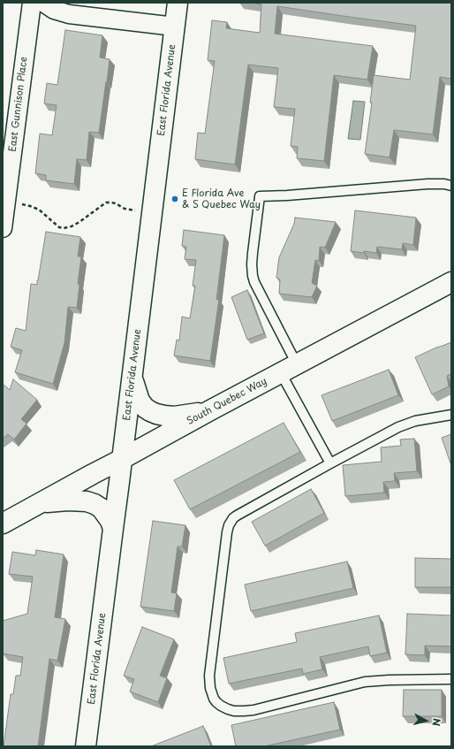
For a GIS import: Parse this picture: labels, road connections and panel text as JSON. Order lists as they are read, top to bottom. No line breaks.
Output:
{"streets":{"street":["East Florida Avenue","East Gunnison Place","South Quebec Way"]},"crossings":[["East Florida Avenue","South Quebec Way"]],"places":["E Florida Ave & S Quebec Way"],"north":"right"}
